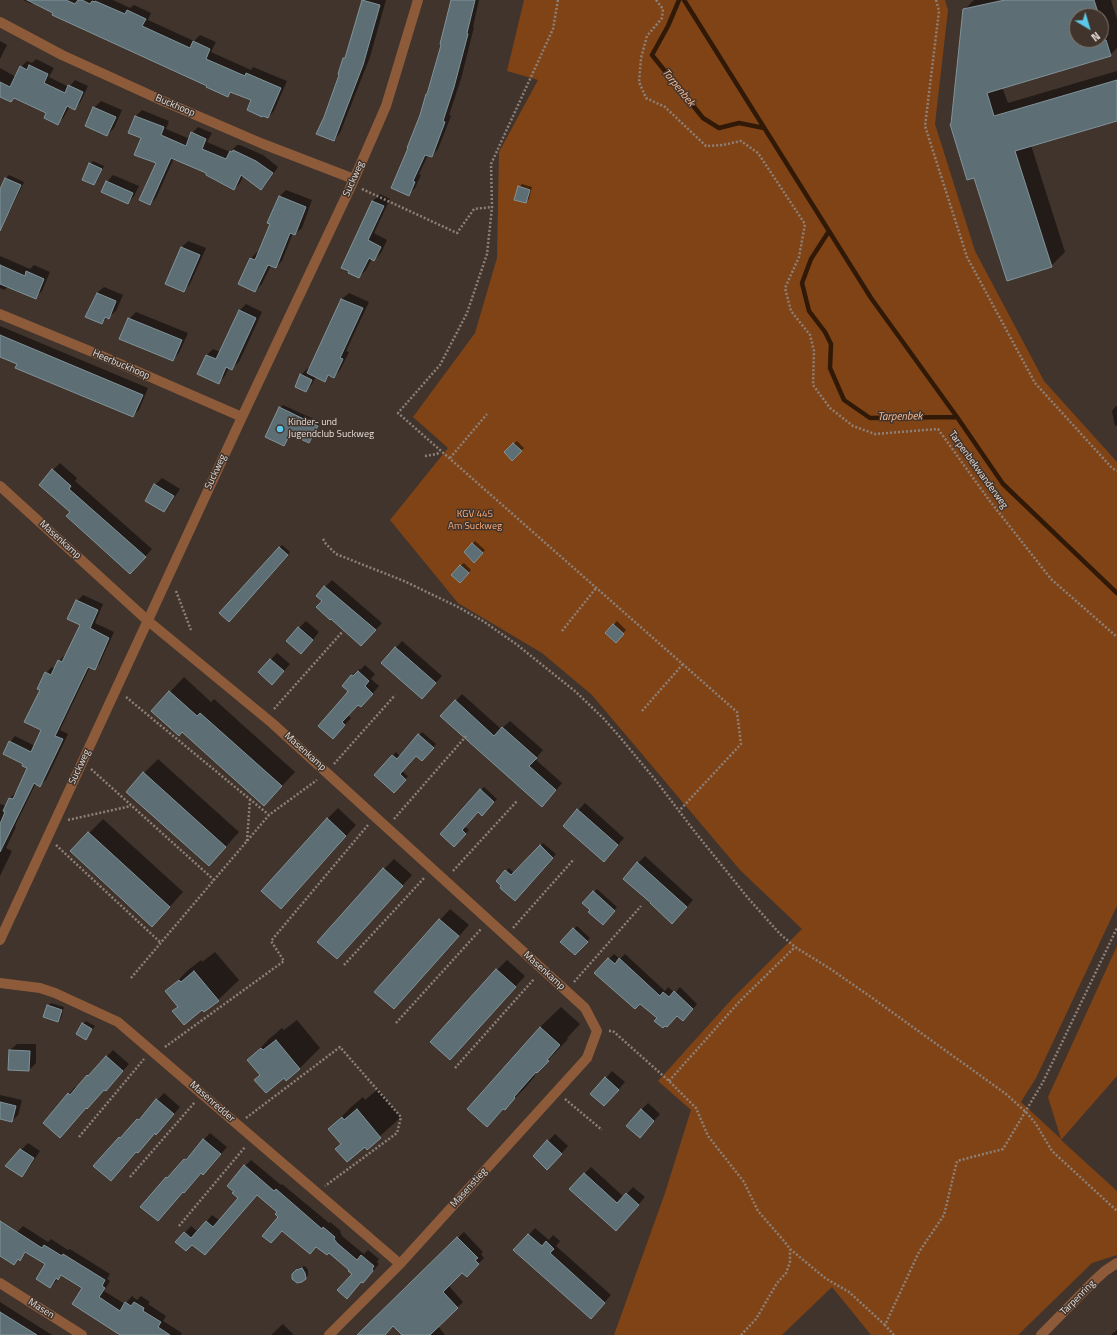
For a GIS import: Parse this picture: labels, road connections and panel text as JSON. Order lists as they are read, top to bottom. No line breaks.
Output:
{"streets":{"street":["Buckhoop","Suckweg","Heerbuckhoop","Masenkamp","Masenredder","Masenstieg","Tarpenring","Masen"],"path":["Tarpenbekwanderweg"]},"crossings":[["Buckhoop","Suckweg"],["Suckweg","Heerbuckhoop"],["Suckweg","Masenkamp"],["Masenkamp","Masenstieg"],["Masenredder","Masenstieg"]],"water":["Tarpenbek"],"parks":["KGV 445 Am Suckweg"],"places":["Kinder- und Jugendclub Suckweg"],"north":"bottom right"}
